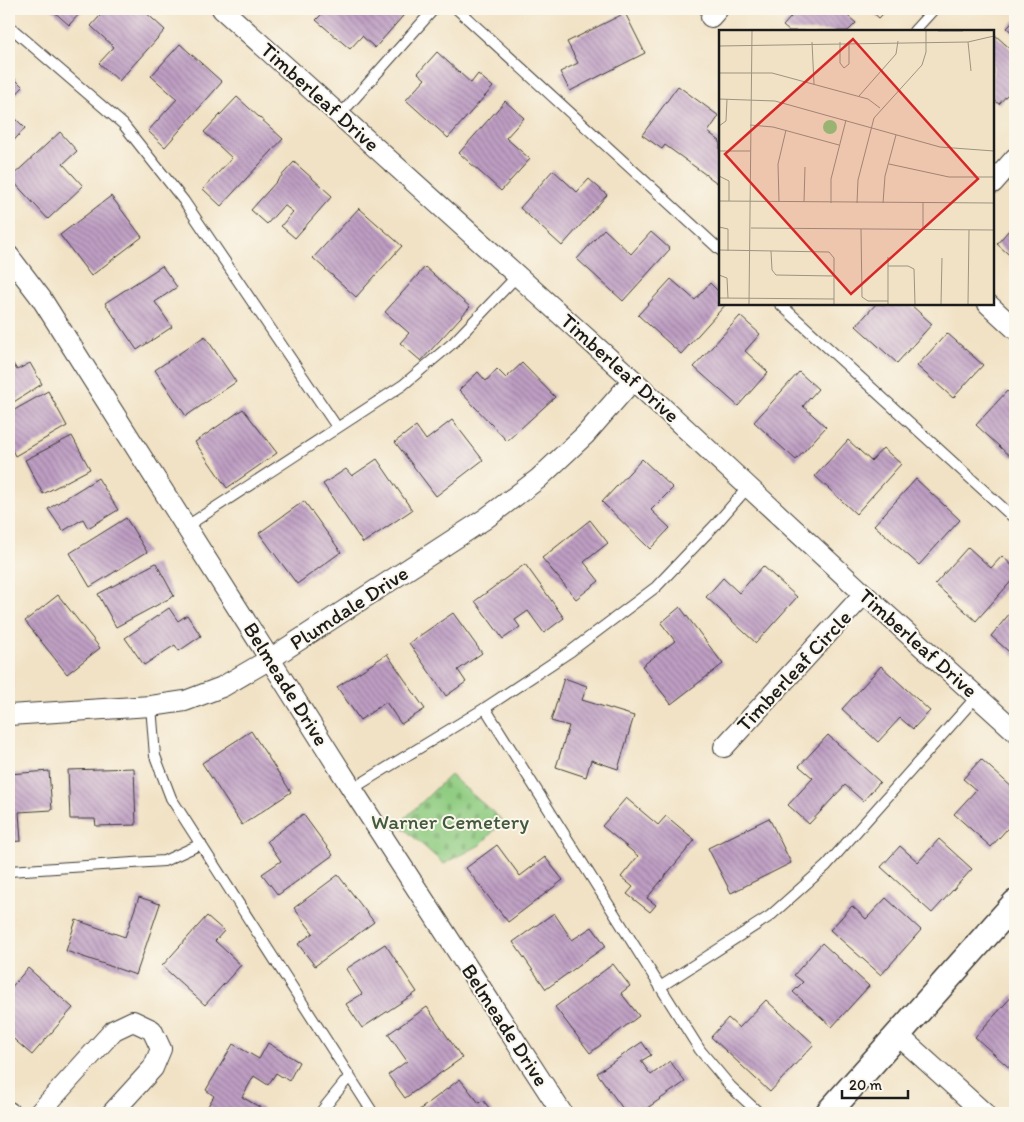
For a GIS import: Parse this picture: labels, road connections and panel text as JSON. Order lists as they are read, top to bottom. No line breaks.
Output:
{"streets":{"street":["Timberleaf Drive","Plumdale Drive","Timberleaf Circle","Belmeade Drive"]},"crossings":[["Timberleaf Drive","Plumdale Drive"],["Timberleaf Drive","Timberleaf Circle"],["Plumdale Drive","Belmeade Drive"]],"parks":["Warner Cemetery"],"scale_bar":"20 m"}
